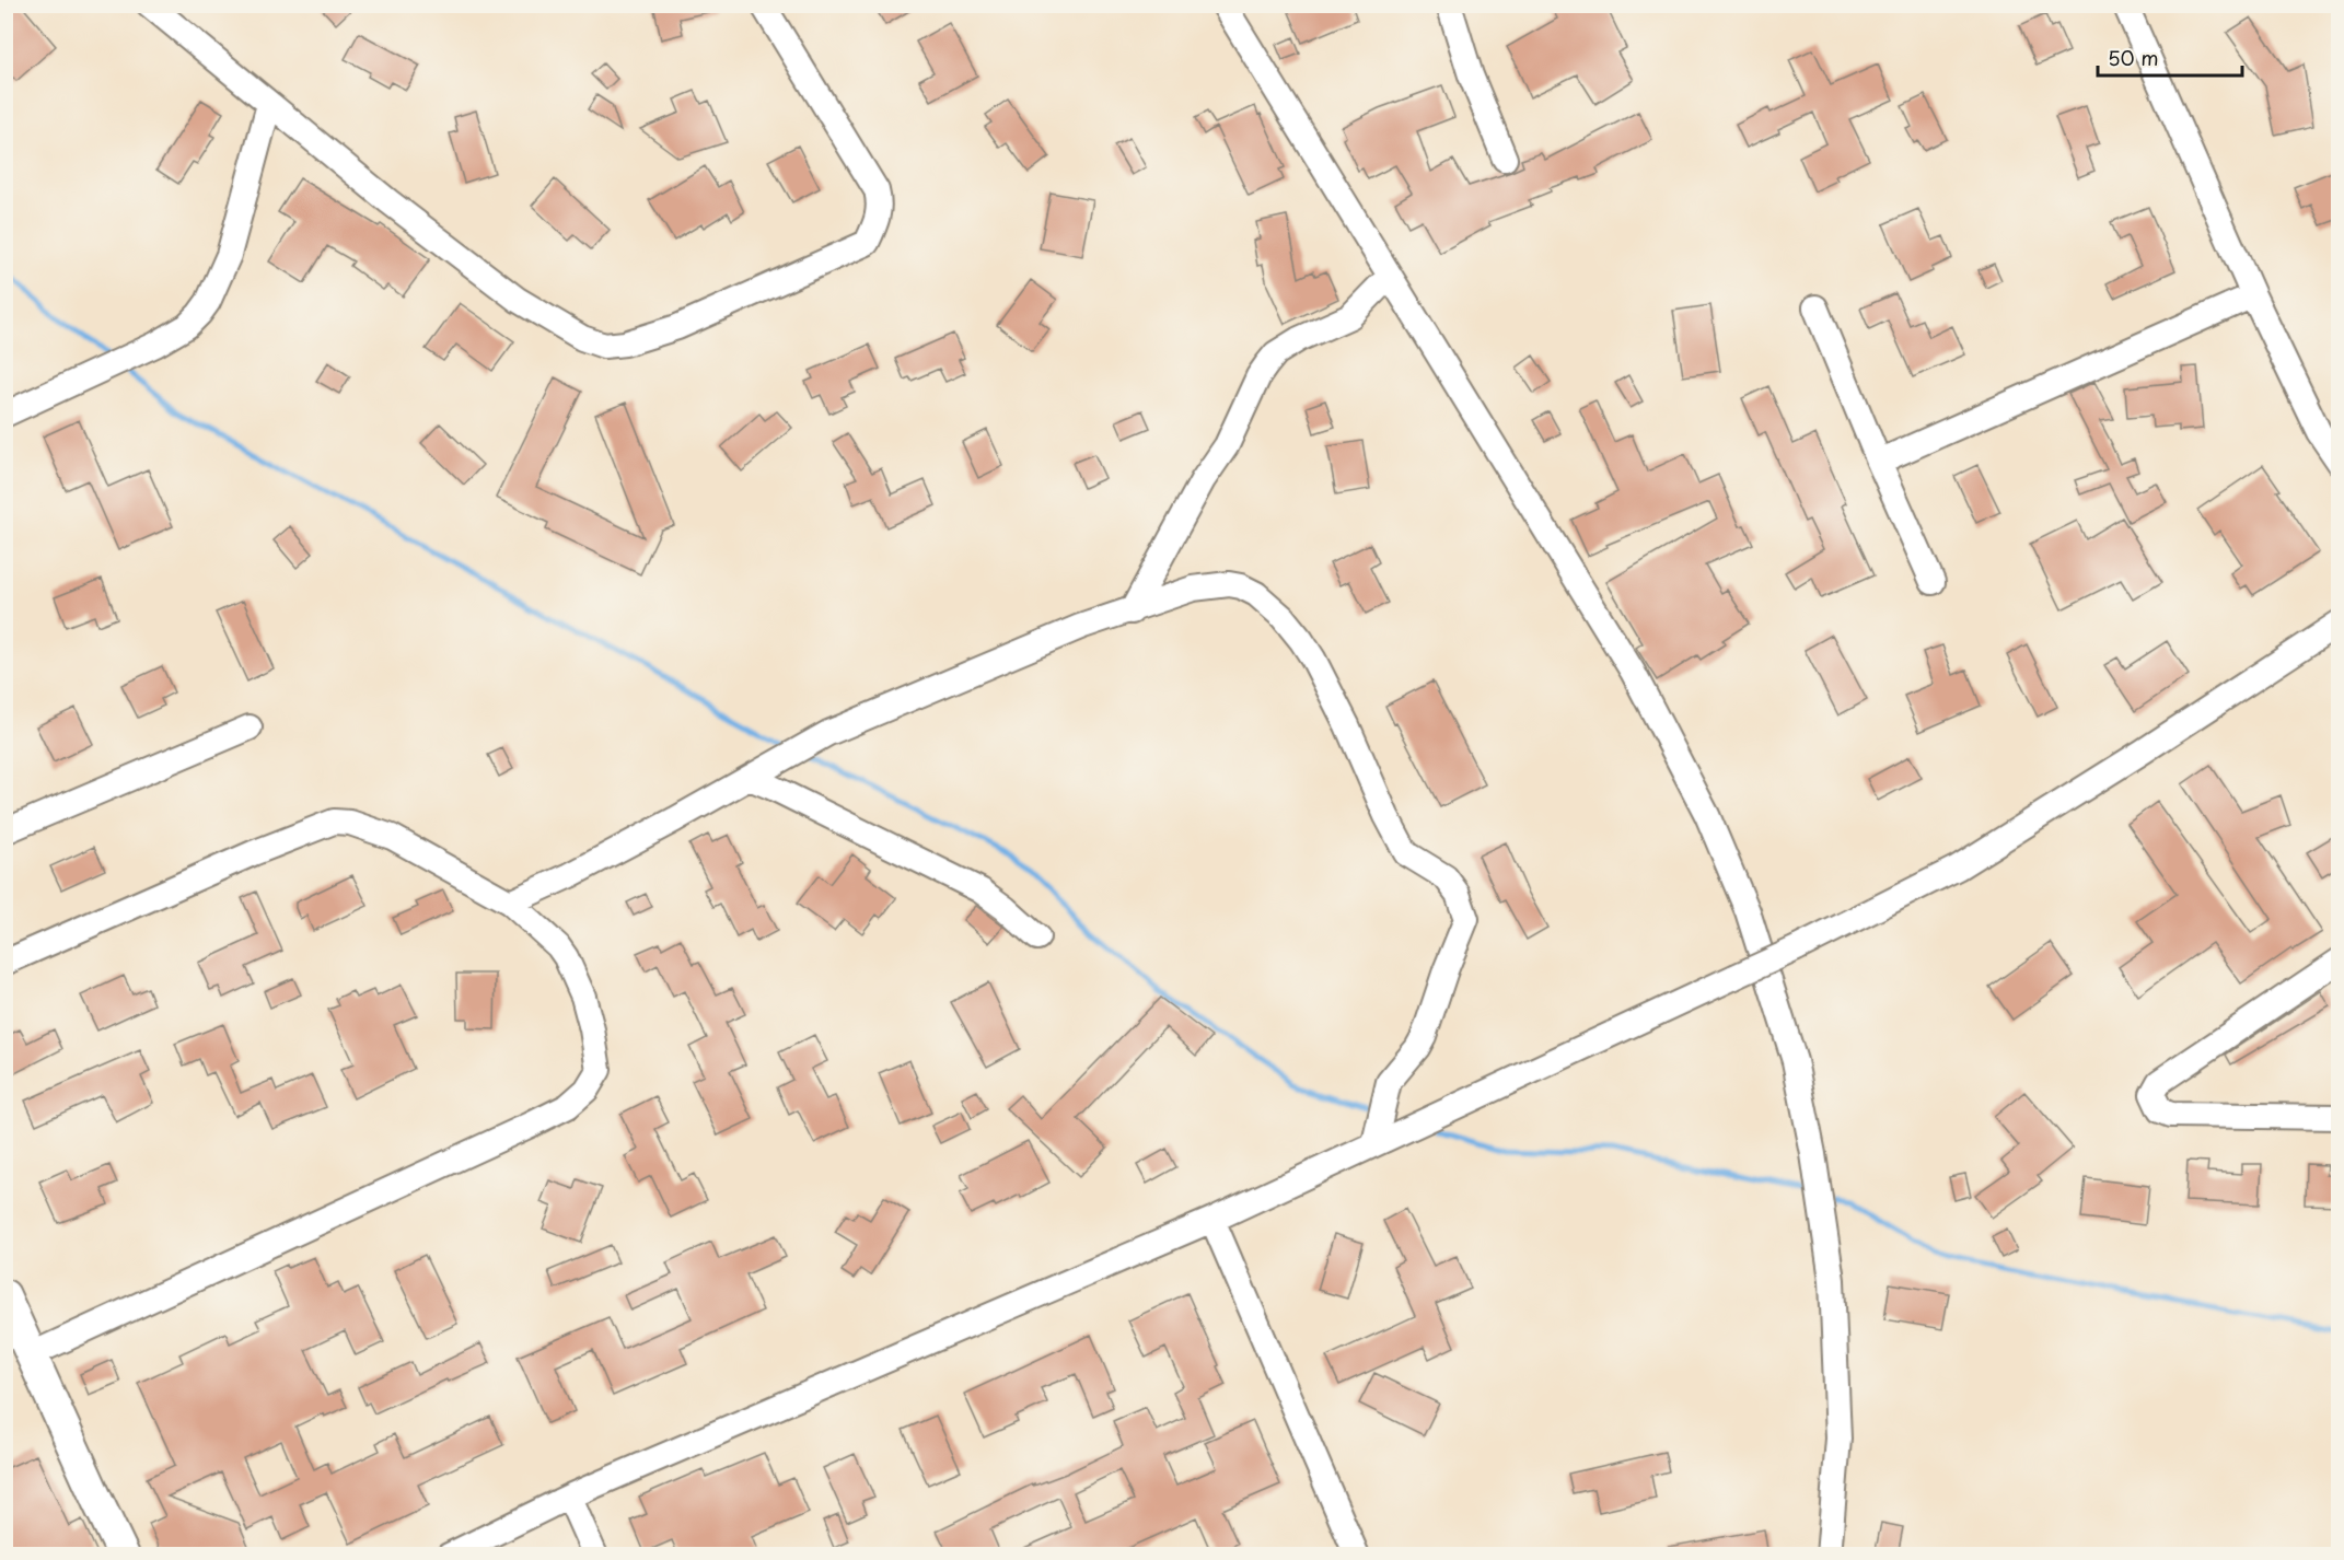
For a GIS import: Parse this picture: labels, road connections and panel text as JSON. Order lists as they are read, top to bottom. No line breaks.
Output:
{"scale_bar":"50 m"}
